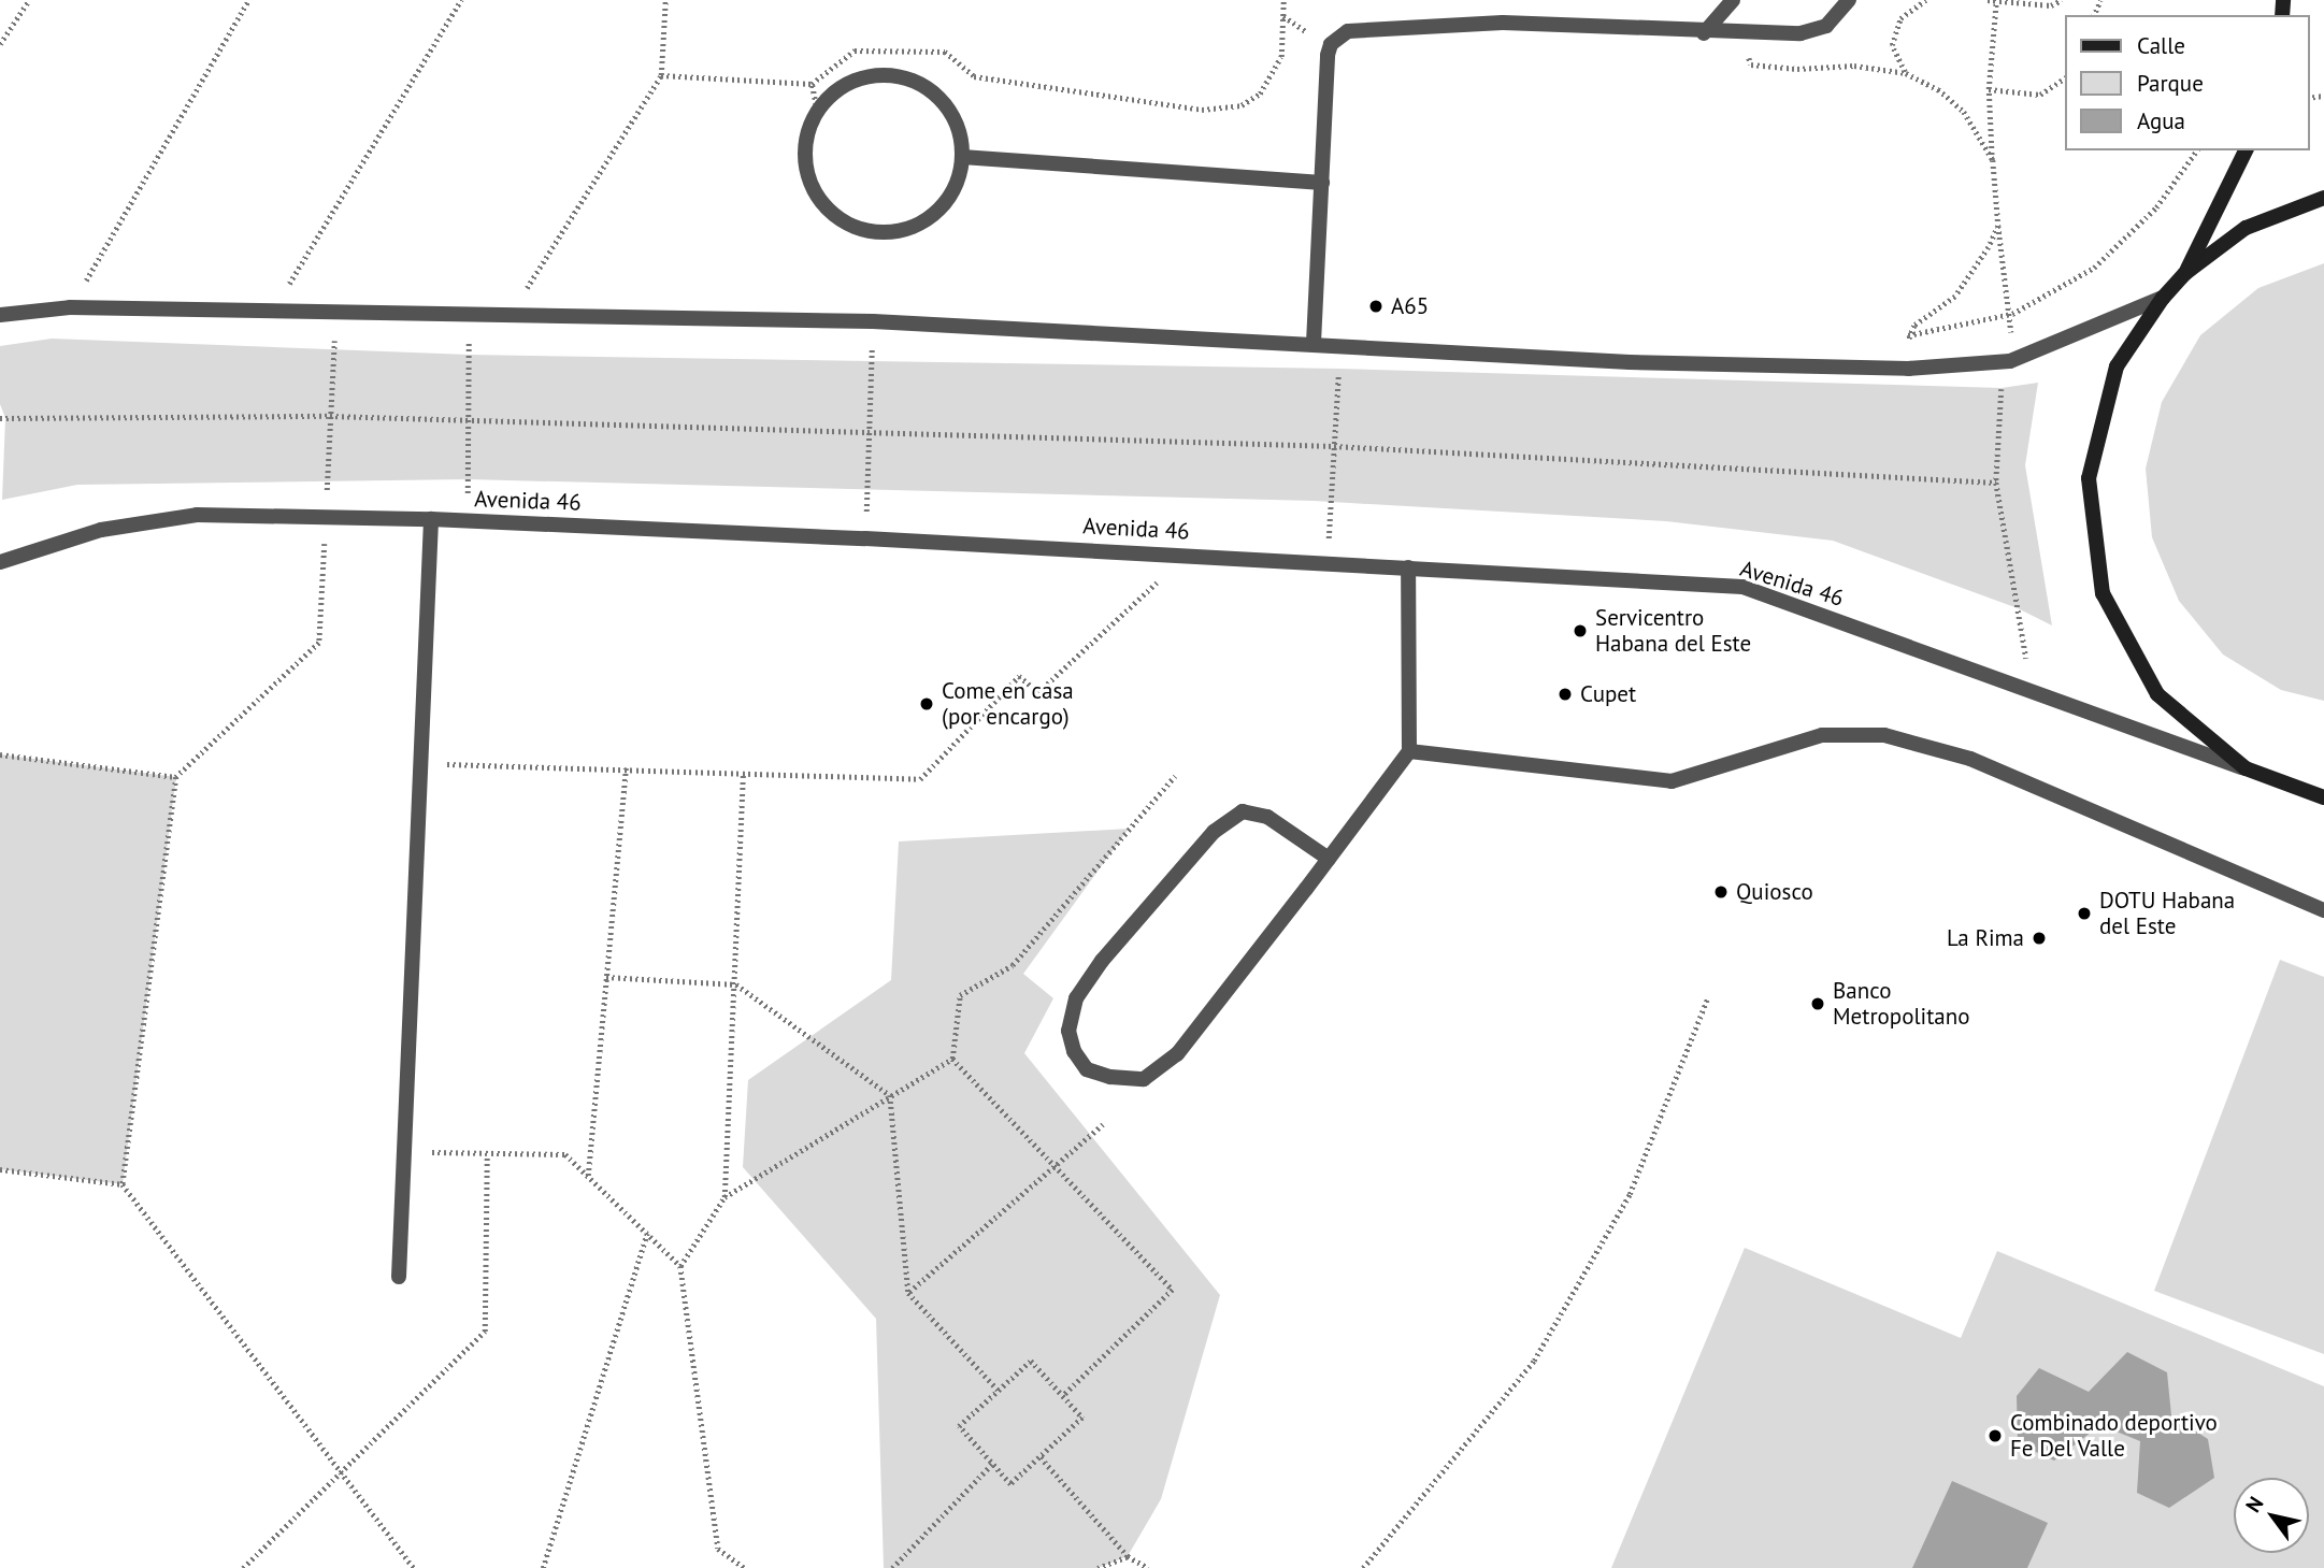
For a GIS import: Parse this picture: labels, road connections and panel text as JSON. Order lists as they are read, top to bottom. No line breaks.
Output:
{"streets":{"street":["Avenida 46"]},"places":["A65","Servicentro Habana del Este","Cupet","Come en casa (por encargo)","Quiosco","DOTU Habana del Este","La Rima","Banco Metropolitano","Combinado deportivo Fe Del Valle"],"legend":["Calle","Parque","Agua"],"north":"top left"}
